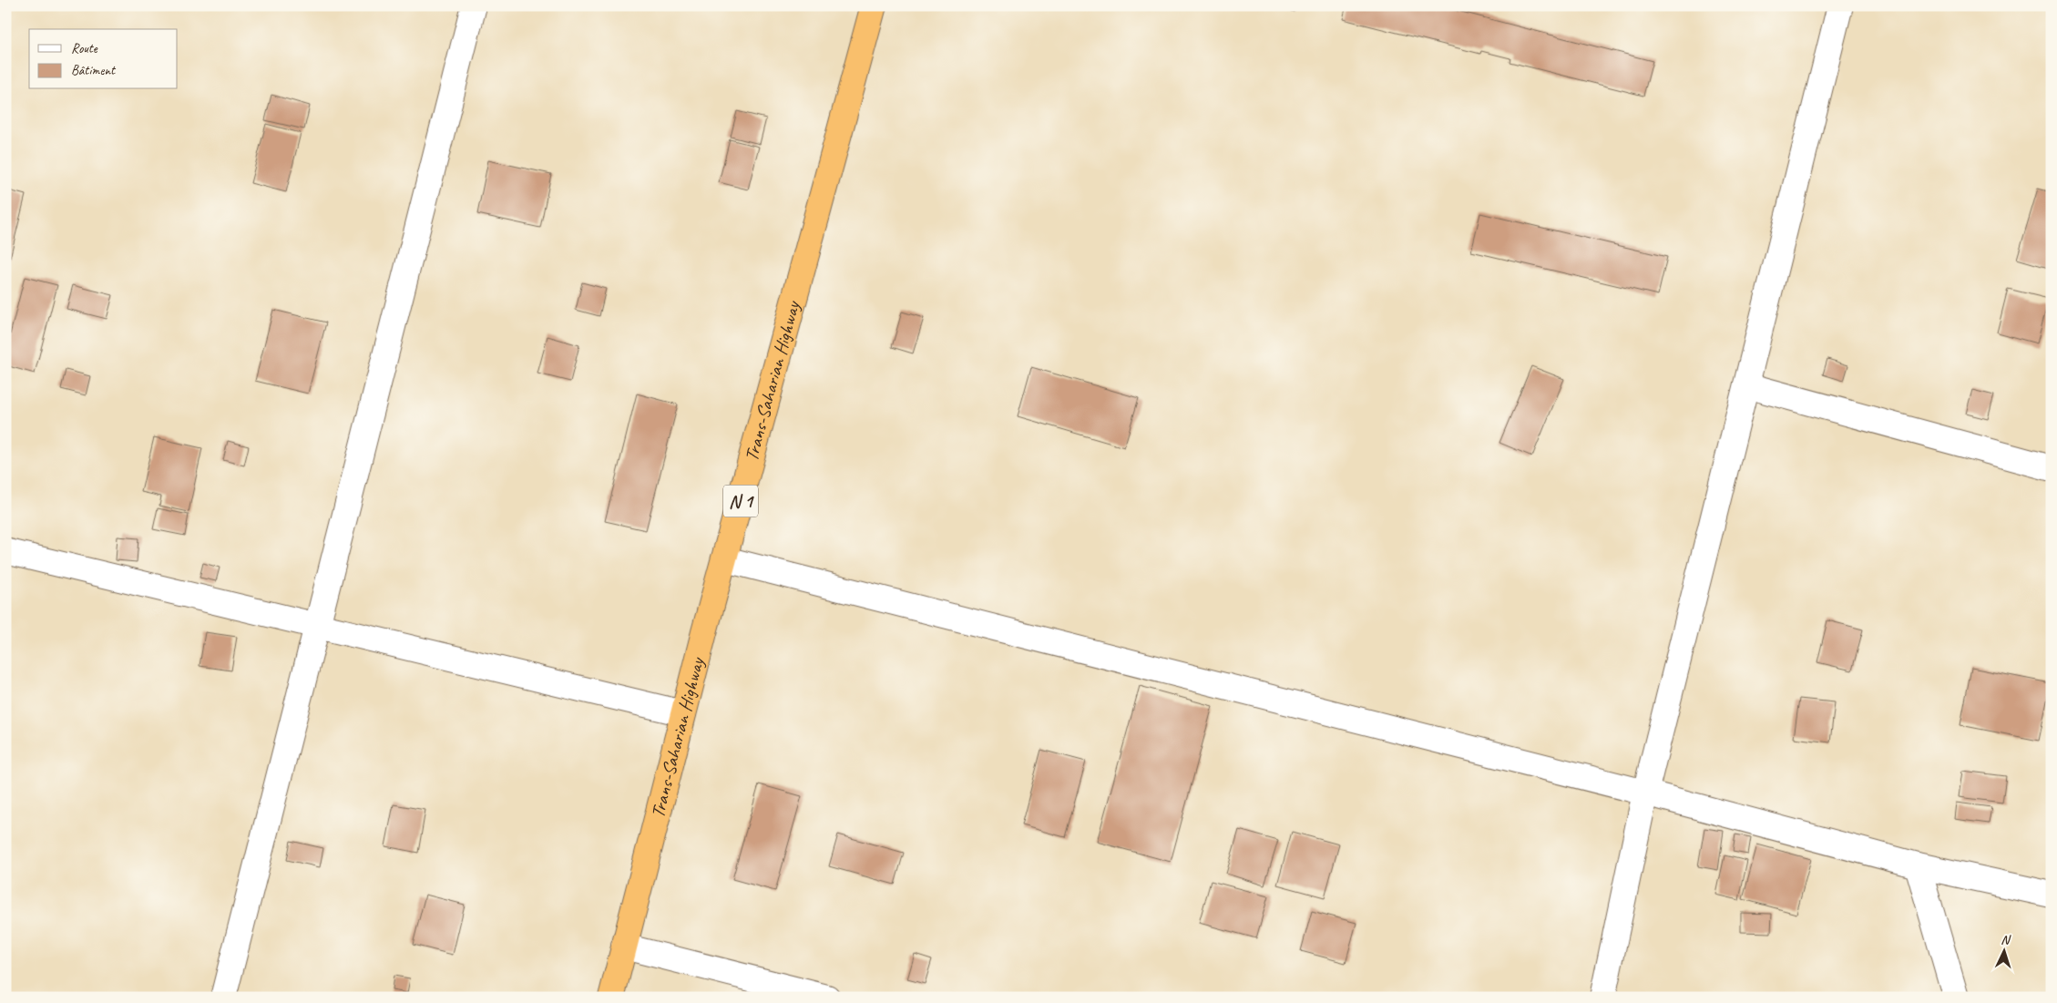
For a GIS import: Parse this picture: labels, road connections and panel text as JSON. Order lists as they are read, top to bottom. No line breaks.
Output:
{"streets":{"highway":["Trans-Saharian Highway","N 1"]},"legend":["Route","Bâtiment"],"north":"top"}
